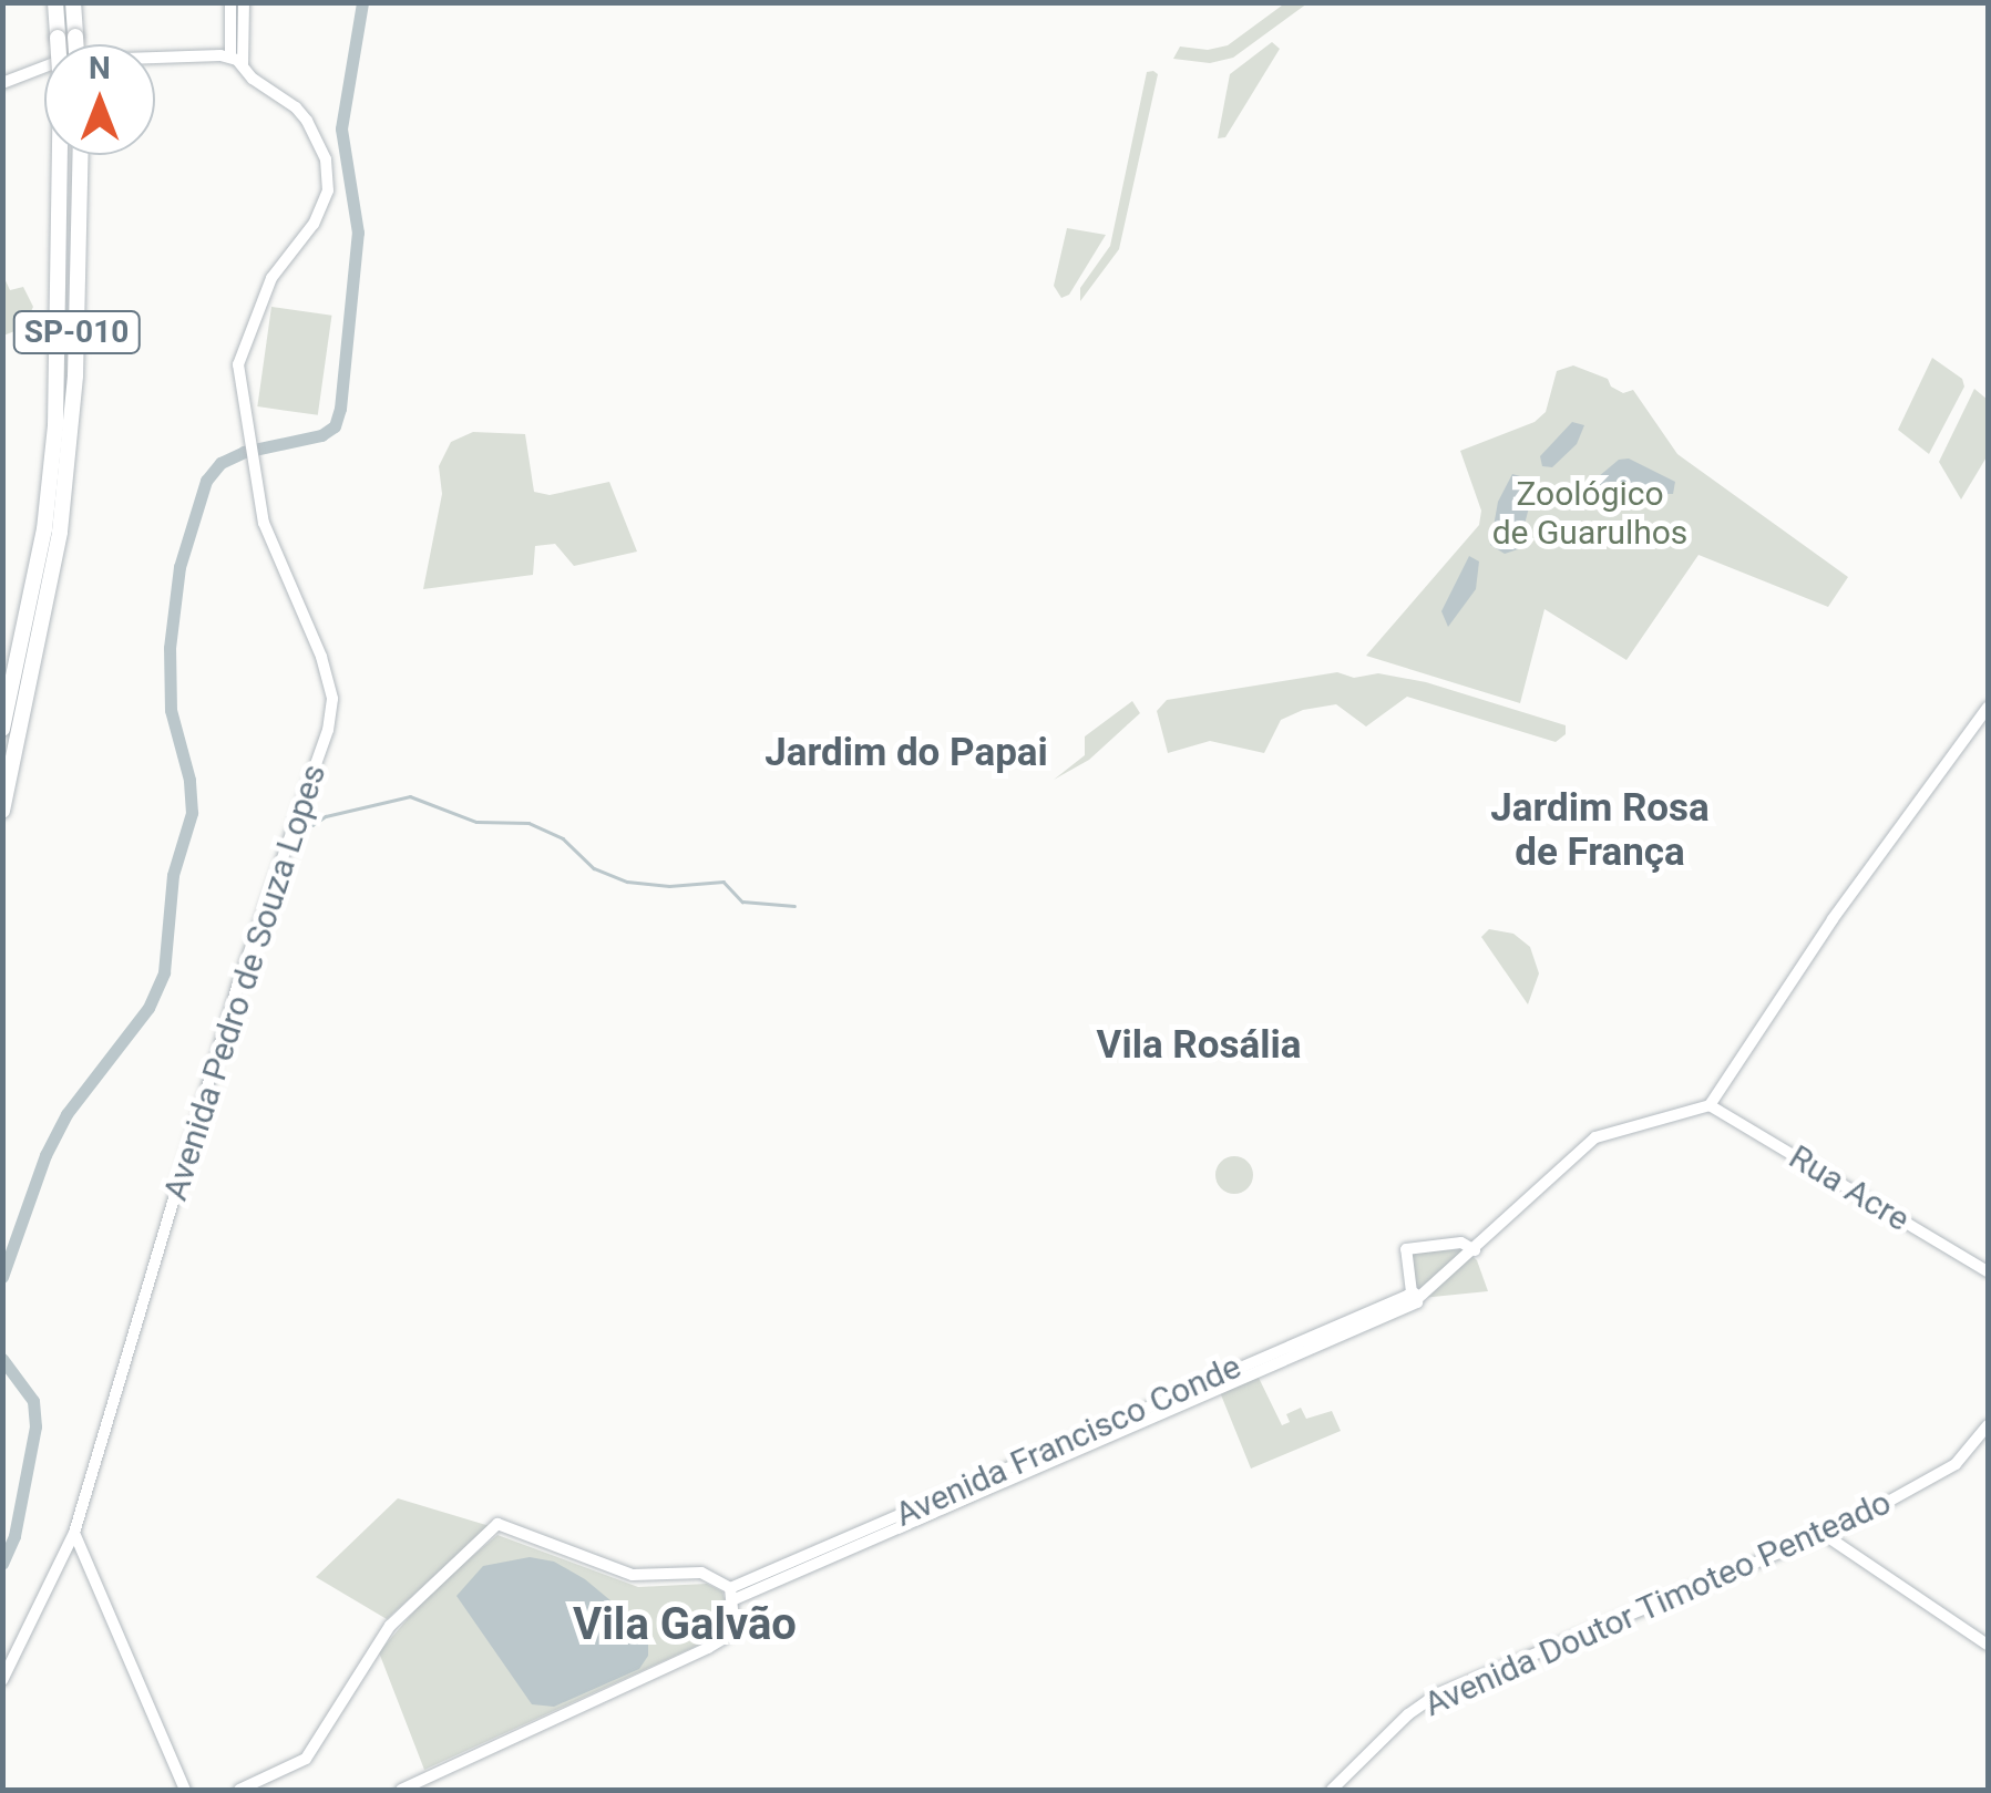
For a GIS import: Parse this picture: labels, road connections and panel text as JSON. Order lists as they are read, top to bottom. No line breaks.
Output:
{"streets":{"highway":["SP-010"],"street":["Avenida Pedro de Souza Lopes","Rua Acre","Avenida Francisco Conde","Avenida Doutor Timoteo Penteado"]},"crossings":[["Rua Acre","Avenida Francisco Conde"]],"districts":["Jardim do Papai","Jardim Rosa de França","Vila Rosália","Vila Galvão"],"parks":["Zoológico de Guarulhos"],"north":"top"}
